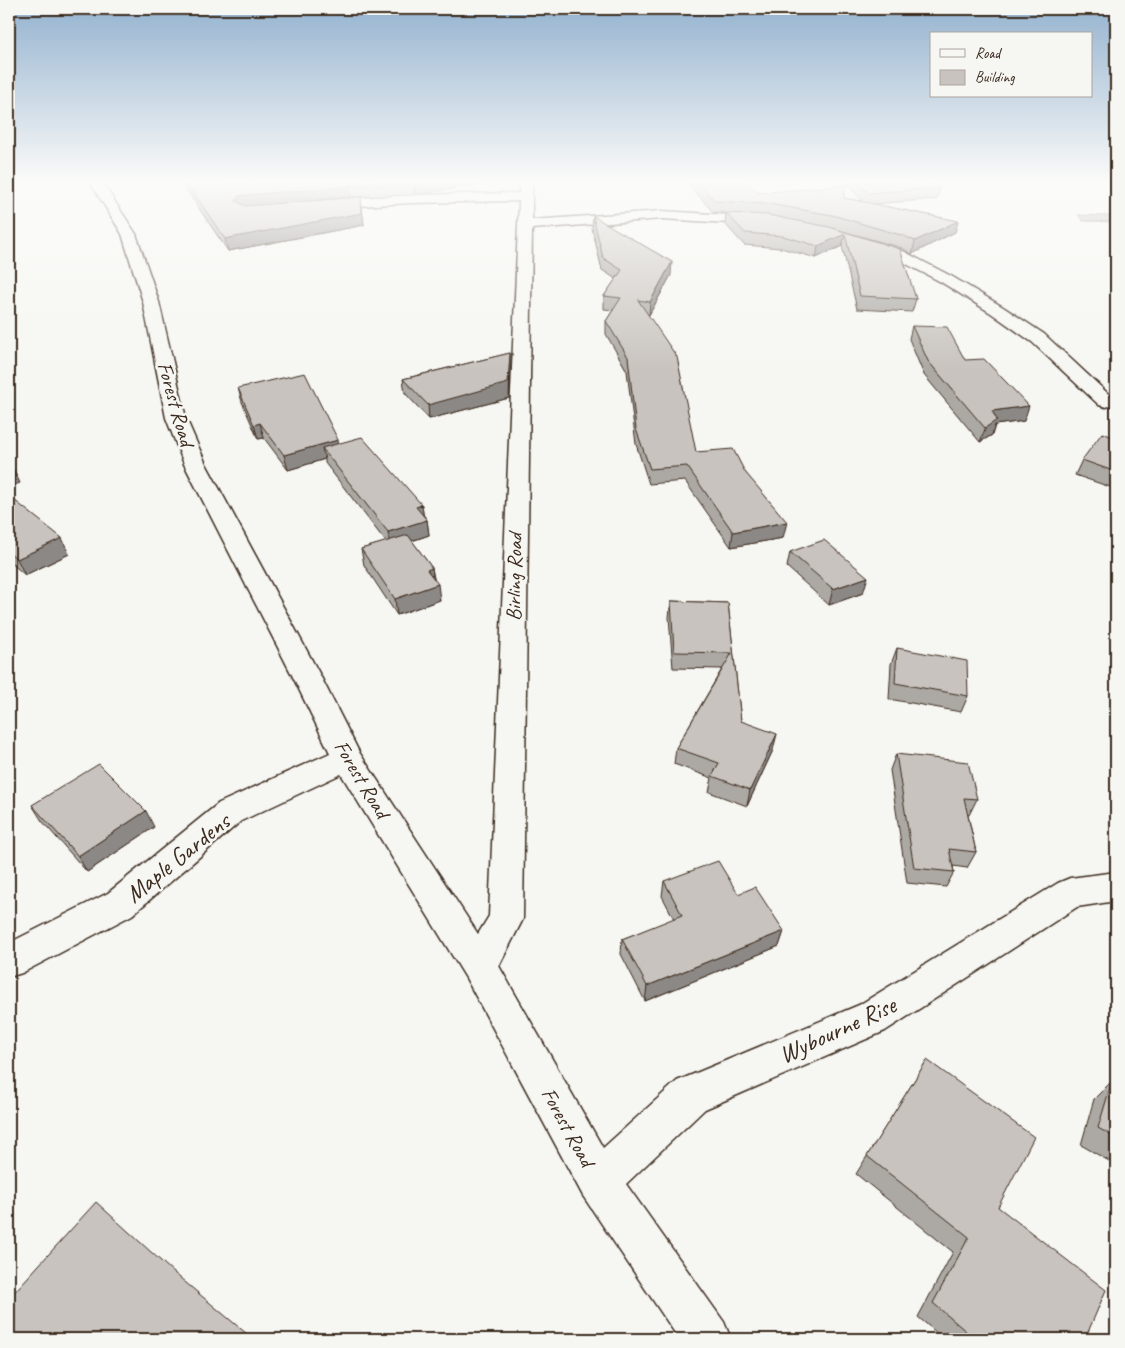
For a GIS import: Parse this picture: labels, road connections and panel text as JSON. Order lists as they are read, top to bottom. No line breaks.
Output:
{"streets":{"street":["Forest Road","Birling Road","Maple Gardens","Wybourne Rise"]},"crossings":[["Forest Road","Birling Road"],["Forest Road","Maple Gardens"],["Forest Road","Wybourne Rise"]],"legend":["Road","Building"]}
